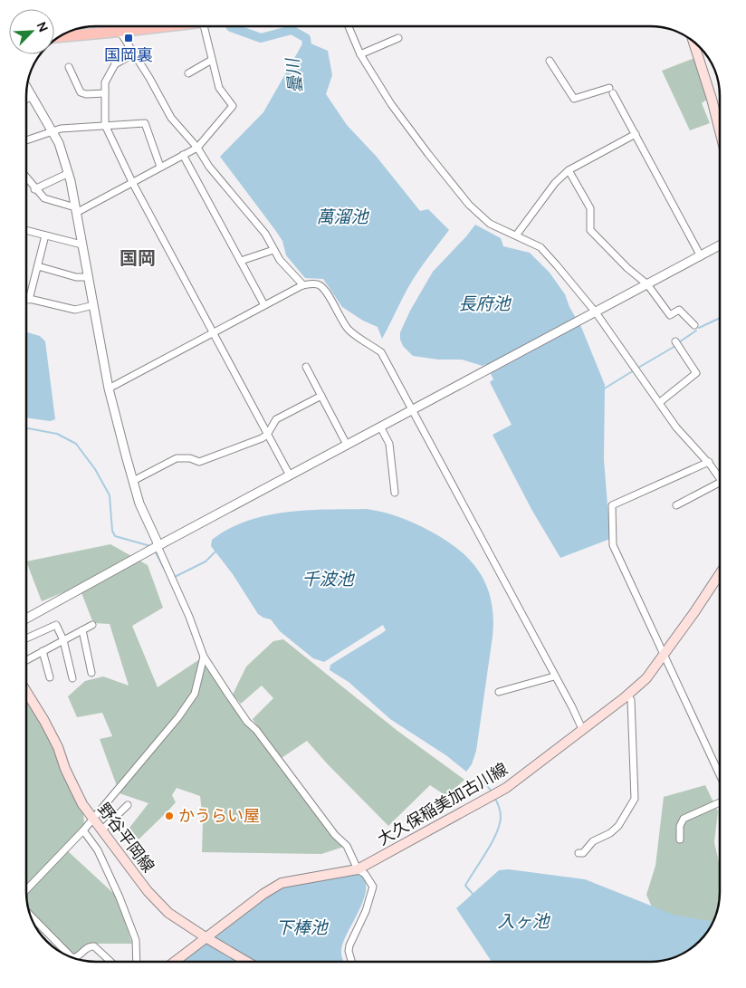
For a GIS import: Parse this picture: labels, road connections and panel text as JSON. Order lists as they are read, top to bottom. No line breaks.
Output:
{"streets":{"main road":["大久保稲美加古川線","野谷平岡線"]},"crossings":[["大久保稲美加古川線","野谷平岡線"]],"districts":["国岡"],"water":["曇川","萬溜池","長府池","千波池","入ヶ池","下棒池"],"places":{"transit":["国岡裏"],"other":["かうらい屋"]},"north":"top right"}
